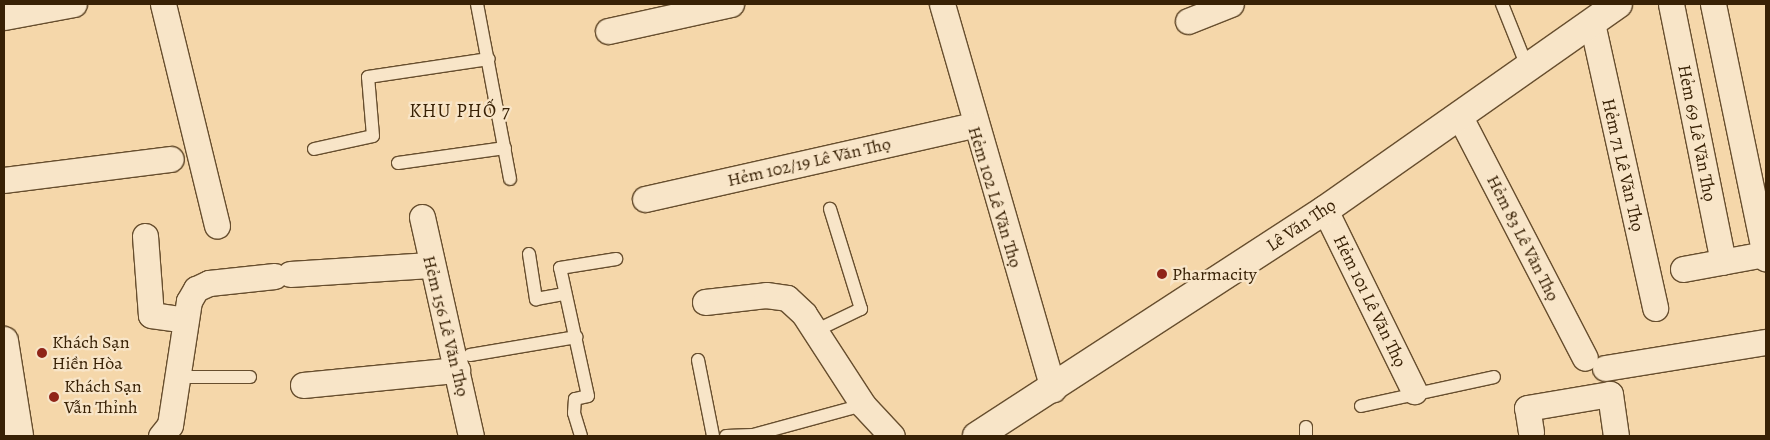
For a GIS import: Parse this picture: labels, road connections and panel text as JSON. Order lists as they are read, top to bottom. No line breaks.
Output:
{"streets":{"main road":["Lê Văn Thọ"],"street":["Hẻm 69 Lê Văn Thọ","Hẻm 102/19 Lê Văn Thọ","Hẻm 71 Lê Văn Thọ","Hẻm 102 Lê Văn Thọ","Hẻm 83 Lê Văn Thọ","Hẻm 101 Lê Văn Thọ","Hẻm 156 Lê Văn Thọ"]},"crossings":[["Hẻm 102/19 Lê Văn Thọ","Hẻm 102 Lê Văn Thọ"],["Hẻm 71 Lê Văn Thọ","Lê Văn Thọ"],["Hẻm 102 Lê Văn Thọ","Lê Văn Thọ"],["Lê Văn Thọ","Hẻm 83 Lê Văn Thọ"],["Lê Văn Thọ","Hẻm 101 Lê Văn Thọ"]],"districts":["KHU PHỐ 7"],"places":["Pharmacity","Khách Sạn Hiền Hòa","Khách Sạn Vẫn Thỉnh"]}
